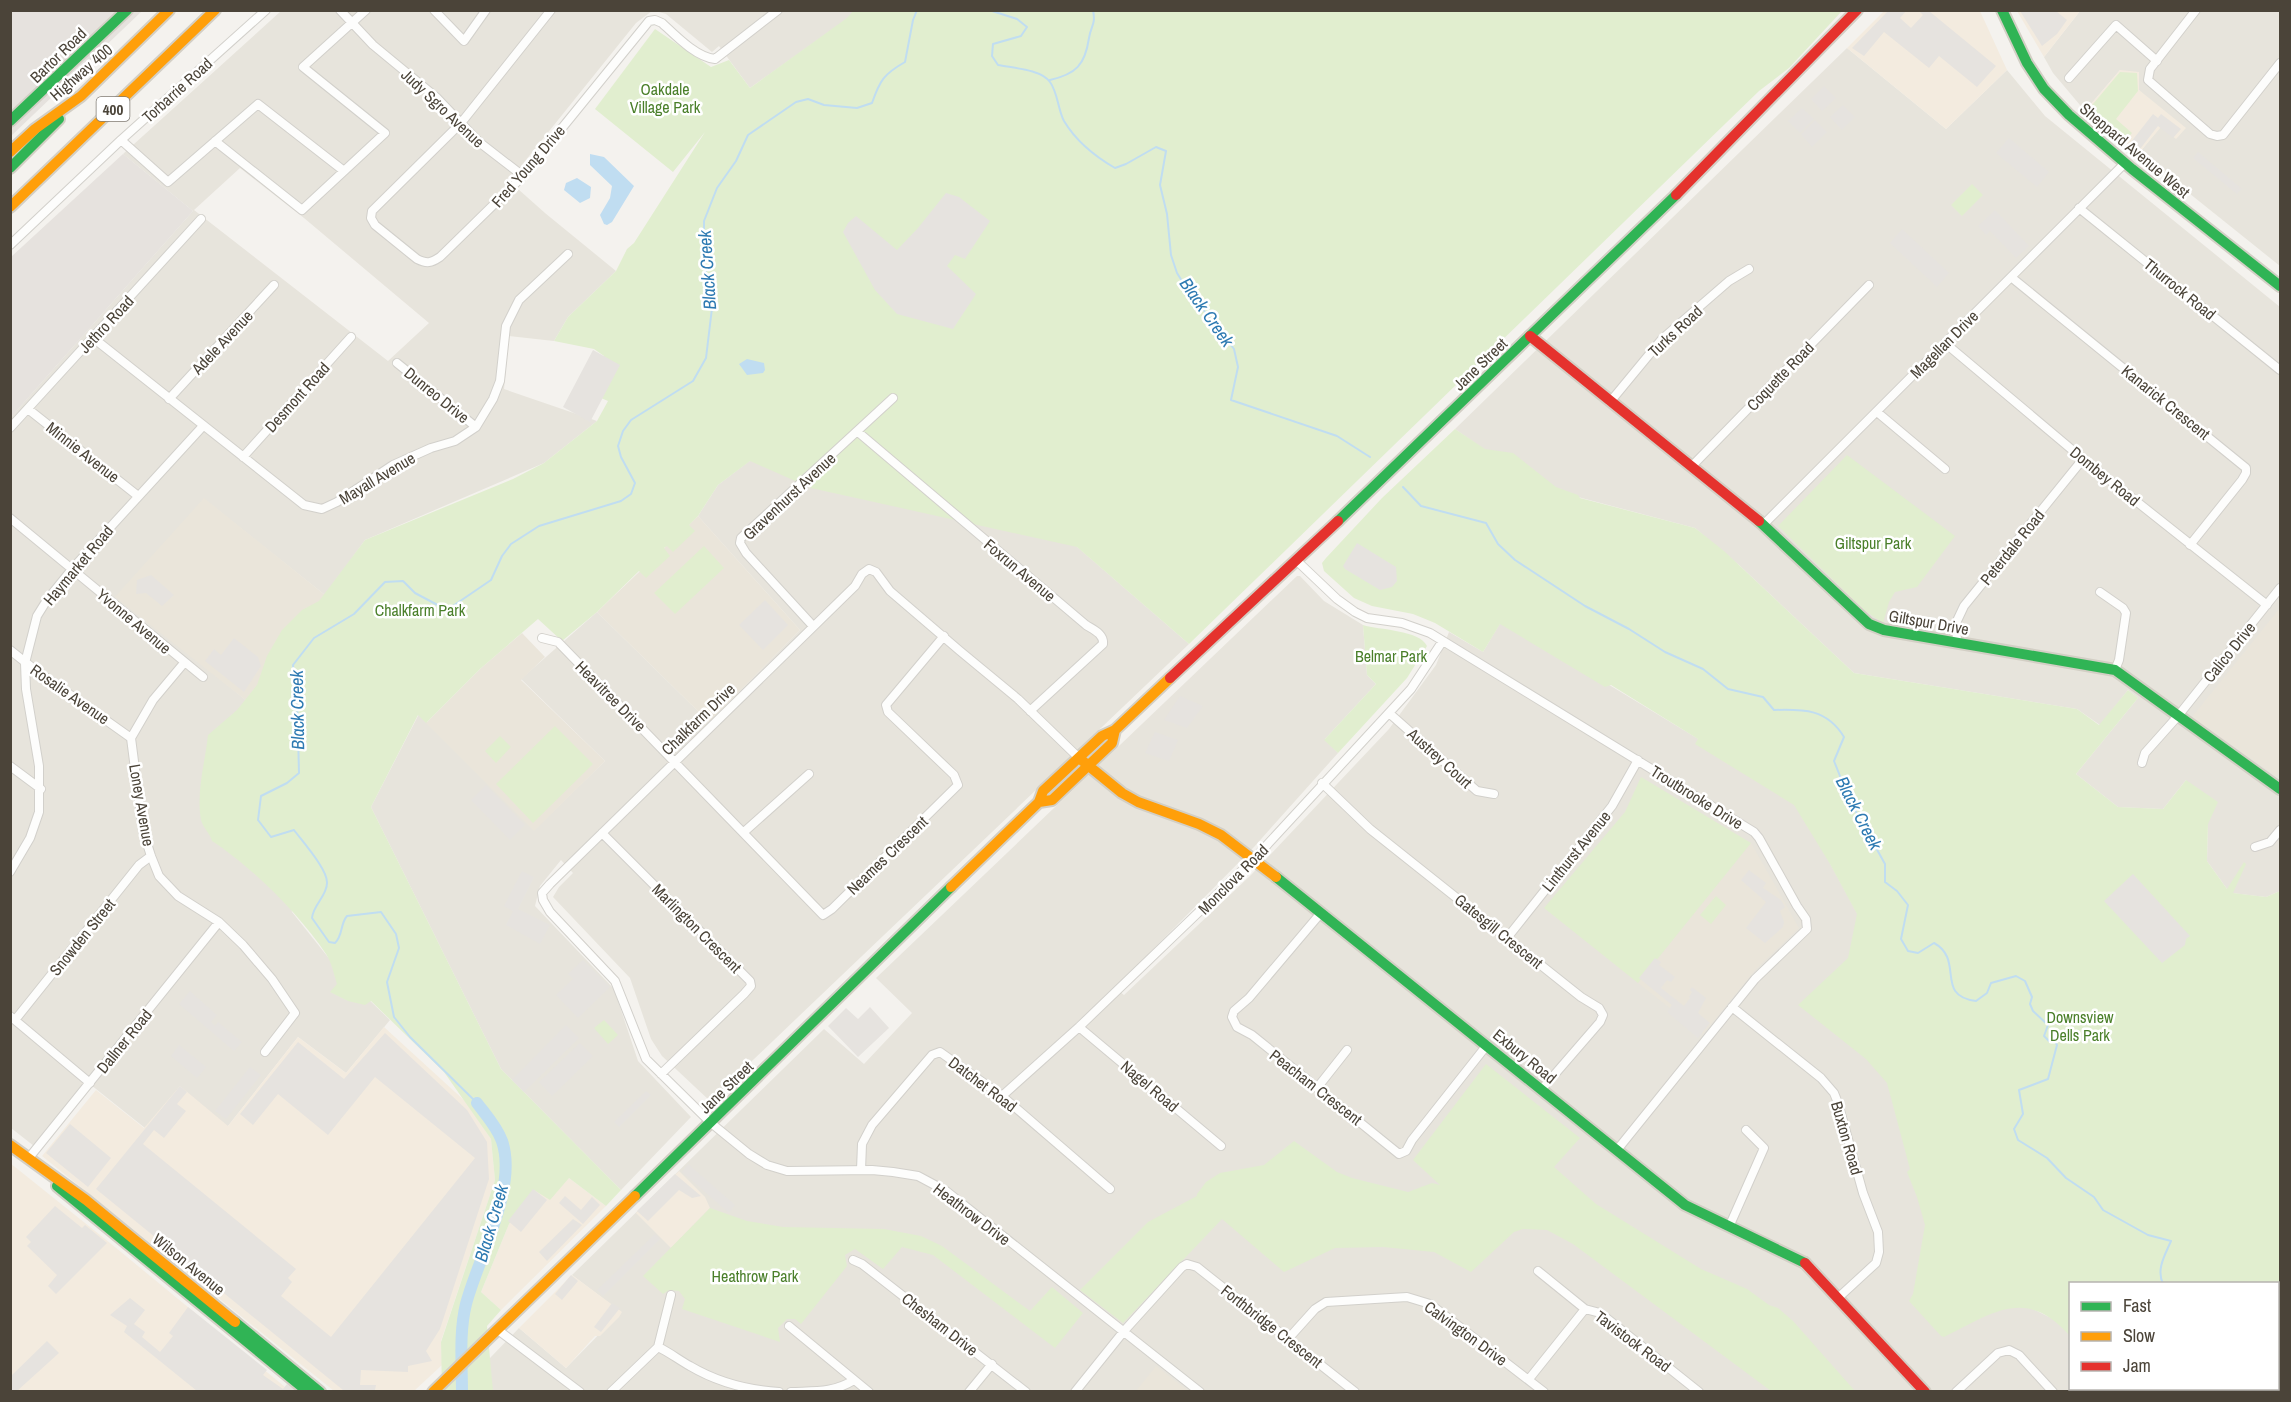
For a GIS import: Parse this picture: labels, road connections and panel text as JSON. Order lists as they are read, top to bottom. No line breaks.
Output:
{"streets":{"main road":["Bartor Road","Highway 400","400","Sheppard Avenue West","Jane Street","Giltspur Drive","Exbury Road","Wilson Avenue"],"street":["Torbarrie Road","Judy Sgro Avenue","Fred Young Drive","Thurrock Road","Jethro Road","Turks Road","Adele Avenue","Magellan Drive","Coquette Road","Dunreo Drive","Desmont Road","Kanarick Crescent","Minnie Avenue","Dombey Road","Mayall Avenue","Gravenhurst Avenue","Peterdale Road","Haymarket Road","Foxrun Avenue","Yvonne Avenue","Calico Drive","Rosalie Avenue","Heavitree Drive","Chalkfarm Drive","Austrey Court","Troutbrooke Drive","Loney Avenue","Linthurst Avenue","Neames Crescent","Monclova Road","Marlington Crescent","Gatesgill Crescent","Snowden Street","Dallner Road","Datchet Road","Nagel Road","Peacham Crescent","Buxton Road","Heathrow Drive","Chesham Drive","Forthbridge Crescent","Calvington Drive","Tavistock Road"]},"crossings":[["Judy Sgro Avenue","Fred Young Drive"],["Sheppard Avenue West","Magellan Drive"],["Thurrock Road","Magellan Drive"],["Jethro Road","Minnie Avenue"],["Jethro Road","Mayall Avenue"],["Turks Road","Giltspur Drive"],["Adele Avenue","Mayall Avenue"],["Magellan Drive","Kanarick Crescent"],["Magellan Drive","Dombey Road"],["Magellan Drive","Giltspur Drive"],["Jane Street","Giltspur Drive"],["Jane Street","Chalkfarm Drive"],["Jane Street","Troutbrooke Drive"],["Jane Street","Exbury Road"],["Jane Street","Heathrow Drive"],["Coquette Road","Giltspur Drive"],["Dunreo Drive","Mayall Avenue"],["Desmont Road","Mayall Avenue"],["Kanarick Crescent","Dombey Road"],["Minnie Avenue","Haymarket Road"],["Dombey Road","Peterdale Road"],["Dombey Road","Calico Drive"],["Mayall Avenue","Haymarket Road"],["Gravenhurst Avenue","Foxrun Avenue"],["Gravenhurst Avenue","Chalkfarm Drive"],["Peterdale Road","Giltspur Drive"],["Haymarket Road","Yvonne Avenue"],["Haymarket Road","Rosalie Avenue"],["Foxrun Avenue","Chalkfarm Drive"],["Giltspur Drive","Calico Drive"],["Rosalie Avenue","Loney Avenue"],["Heavitree Drive","Chalkfarm Drive"],["Heavitree Drive","Neames Crescent"],["Chalkfarm Drive","Neames Crescent"],["Chalkfarm Drive","Marlington Crescent"],["Chalkfarm Drive","Exbury Road"],["Chalkfarm Drive","Heathrow Drive"],["Austrey Court","Monclova Road"],["Troutbrooke Drive","Linthurst Avenue"],["Troutbrooke Drive","Monclova Road"],["Troutbrooke Drive","Exbury Road"],["Troutbrooke Drive","Buxton Road"],["Loney Avenue","Snowden Street"],["Loney Avenue","Dallner Road"],["Linthurst Avenue","Gatesgill Crescent"],["Monclova Road","Gatesgill Crescent"],["Monclova Road","Exbury Road"],["Monclova Road","Datchet Road"],["Monclova Road","Nagel Road"],["Gatesgill Crescent","Exbury Road"],["Dallner Road","Wilson Avenue"],["Exbury Road","Peacham Crescent"],["Exbury Road","Buxton Road"],["Datchet Road","Heathrow Drive"],["Heathrow Drive","Forthbridge Crescent"],["Forthbridge Crescent","Calvington Drive"]],"water":["Black Creek"],"parks":["Oakdale Village Park","Giltspur Park","Chalkfarm Park","Belmar Park","Downsview Dells Park","Heathrow Park"],"legend":["Fast","Slow","Jam"]}
